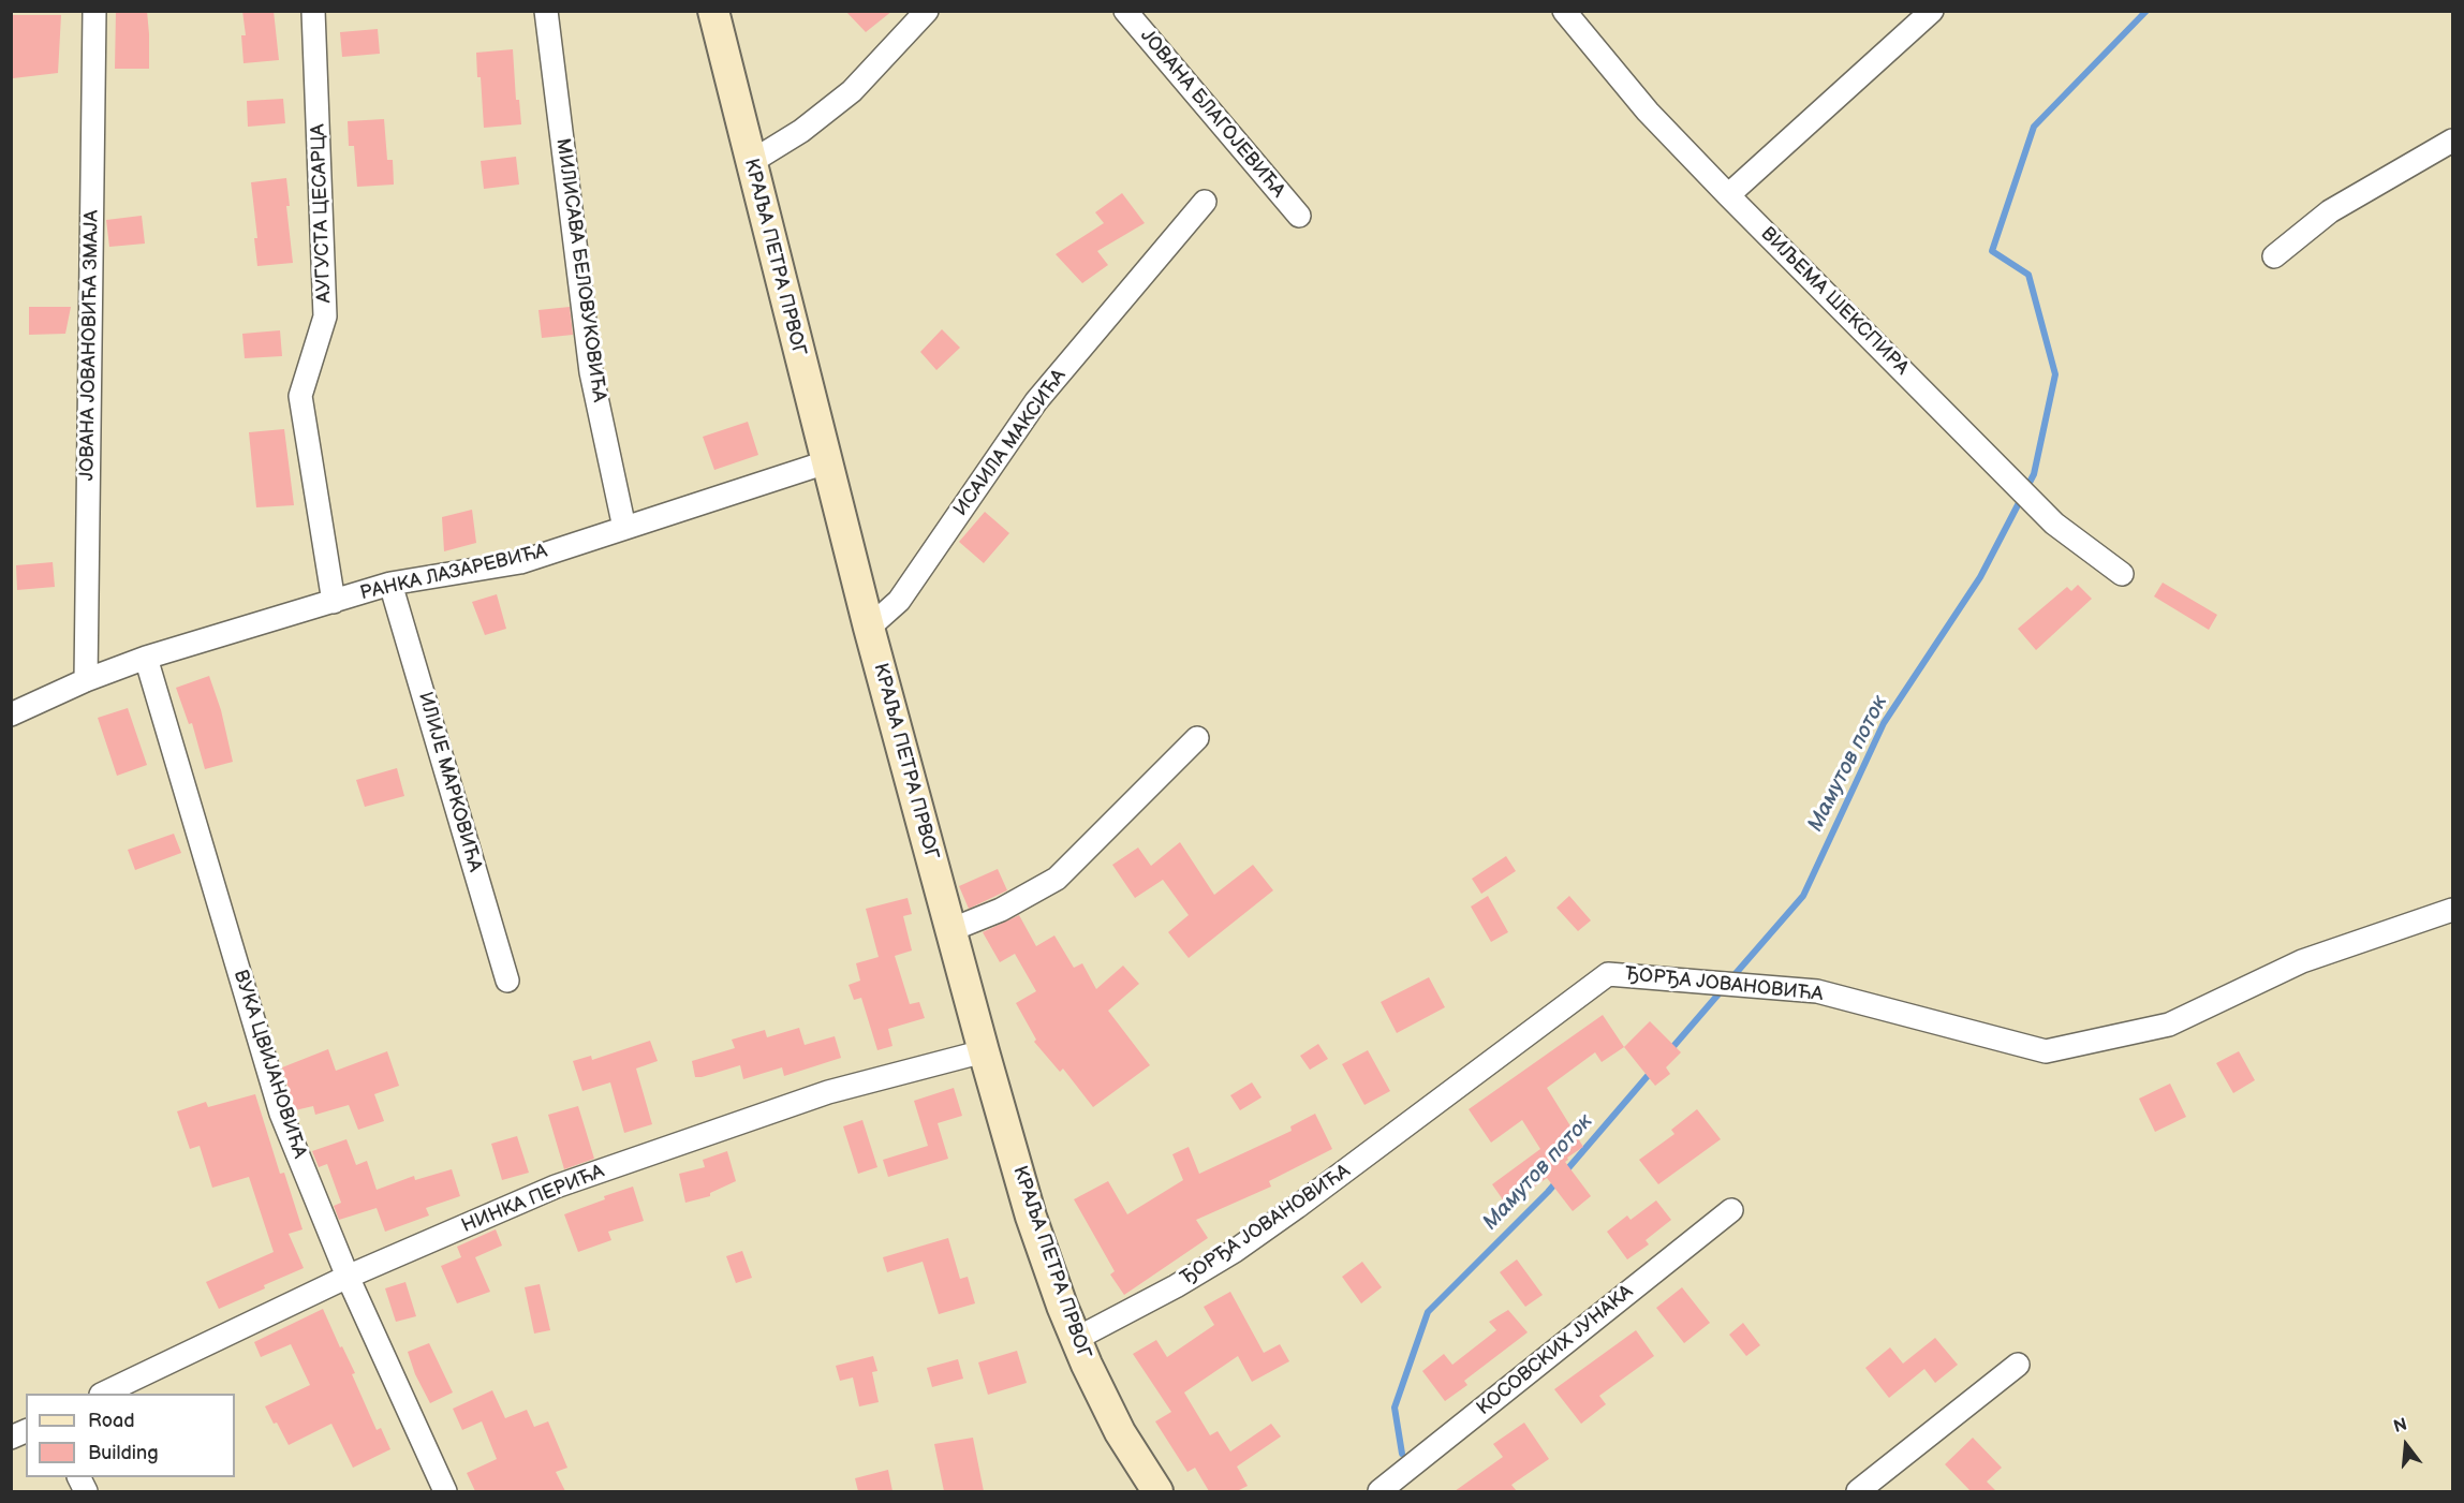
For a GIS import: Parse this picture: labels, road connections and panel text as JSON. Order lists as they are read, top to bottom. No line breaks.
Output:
{"streets":{"street":["ЈОВАНА БЛАГОЈЕВИЋА","АУГУСТА ЦЕСАРЦА","КРАЉА ПЕТРА ПРВОГ","МИЛИСАВА БЕЛОВУКОВИЋА","ВИЉЕМА ШЕКСПИРА","ЈОВАНА ЈОВАНОВИЋА ЗМАЈА","ИСАИЛА МАКСИЋА","РАНКА ЛАЗАРЕВИЋА","ИЛИЈЕ МАРКОВИЋА","ЂОРЂА ЈОВАНОВИЋА","ВУКА ЦВИЈАНОВИЋА","НИНКА ПЕРИЋА","КОСОВСКИХ ЈУНАКА"]},"crossings":[["АУГУСТА ЦЕСАРЦА","РАНКА ЛАЗАРЕВИЋА"],["КРАЉА ПЕТРА ПРВОГ","ИСАИЛА МАКСИЋА"],["КРАЉА ПЕТРА ПРВОГ","РАНКА ЛАЗАРЕВИЋА"],["КРАЉА ПЕТРА ПРВОГ","ЂОРЂА ЈОВАНОВИЋА"],["КРАЉА ПЕТРА ПРВОГ","НИНКА ПЕРИЋА"],["МИЛИСАВА БЕЛОВУКОВИЋА","РАНКА ЛАЗАРЕВИЋА"],["ЈОВАНА ЈОВАНОВИЋА ЗМАЈА","РАНКА ЛАЗАРЕВИЋА"],["РАНКА ЛАЗАРЕВИЋА","ИЛИЈЕ МАРКОВИЋА"],["РАНКА ЛАЗАРЕВИЋА","ВУКА ЦВИЈАНОВИЋА"],["ВУКА ЦВИЈАНОВИЋА","НИНКА ПЕРИЋА"]],"water":["Мамутов поток"],"legend":["Road","Building"],"north":"top"}
